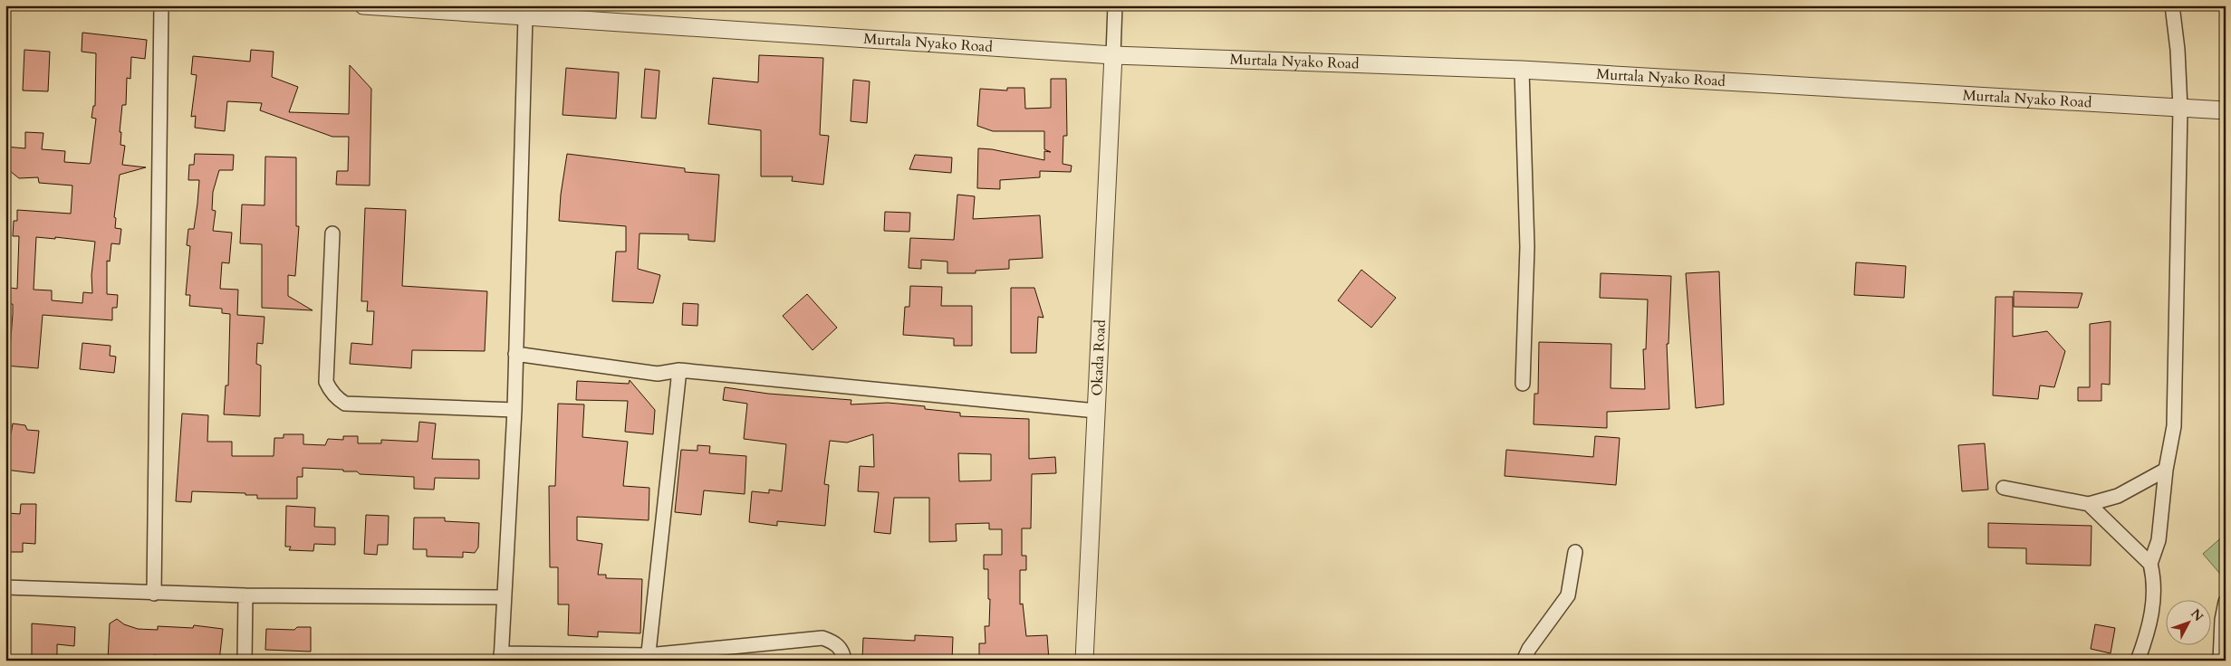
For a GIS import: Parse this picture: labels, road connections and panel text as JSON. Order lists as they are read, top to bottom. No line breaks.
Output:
{"streets":{"street":["Murtala Nyako Road","Okada Road"]},"crossings":[["Murtala Nyako Road","Okada Road"]],"north":"top right"}
